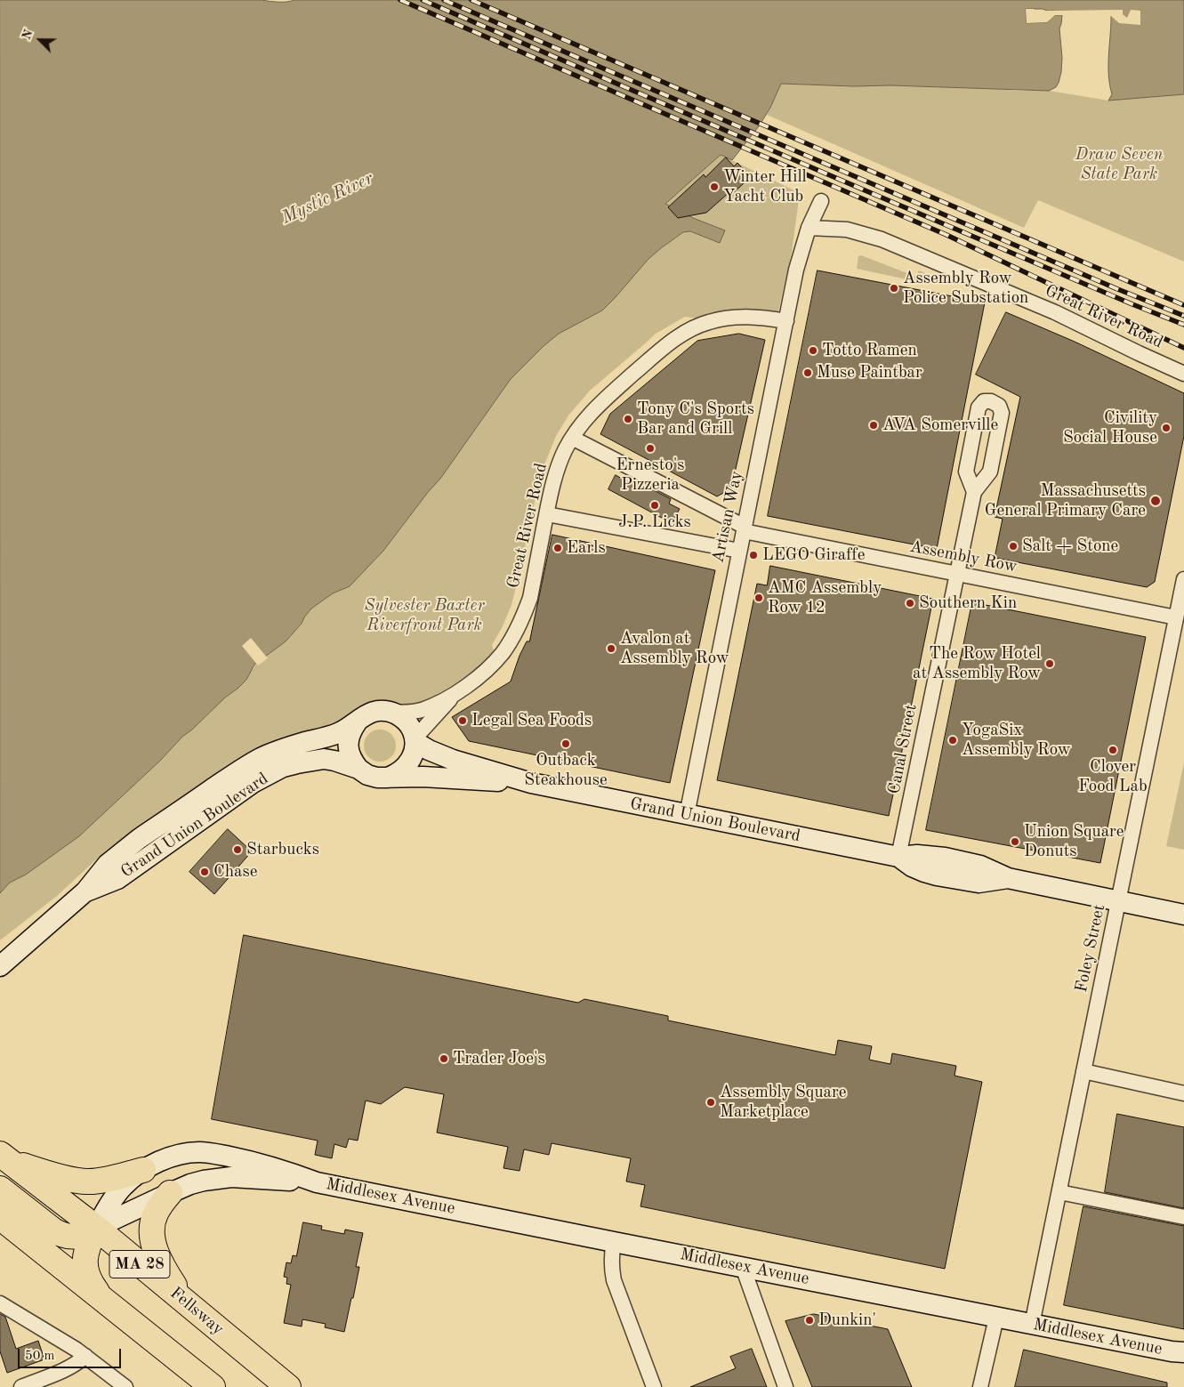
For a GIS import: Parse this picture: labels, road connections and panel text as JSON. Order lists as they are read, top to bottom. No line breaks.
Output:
{"streets":{"highway":["MA 28","Fellsway"],"street":["Great River Road","Artisan Way","Assembly Row","Canal Street","Grand Union Boulevard","Foley Street","Middlesex Avenue"]},"crossings":[["Great River Road","Artisan Way"],["Great River Road","Assembly Row"],["Great River Road","Grand Union Boulevard"],["Artisan Way","Assembly Row"],["Artisan Way","Grand Union Boulevard"],["Assembly Row","Canal Street"],["Assembly Row","Foley Street"],["Canal Street","Grand Union Boulevard"],["Grand Union Boulevard","Foley Street"],["Foley Street","Middlesex Avenue"],["Middlesex Avenue","Fellsway"]],"water":["Mystic River"],"parks":["Draw Seven State Park","Sylvester Baxter Riverfront Park"],"places":["Winter Hill Yacht Club","Assembly Row Police Substation","Totto Ramen","Muse Paintbar","Tony C's Sports Bar and Grill","AVA Somerville","Civility Social House","Ernesto's Pizzeria","Massachusetts General Primary Care","J.P. Licks","Salt + Stone","Earls","LEGO Giraffe","AMC Assembly Row 12","Southern Kin","Avalon at Assembly Row","The Row Hotel at Assembly Row","Legal Sea Foods","YogaSix Assembly Row","Outback Steakhouse","Clover Food Lab","Union Square Donuts","Starbucks","Chase","Trader Joe's","Assembly Square Marketplace","Dunkin'"],"scale_bar":"50 m","north":"top left"}
